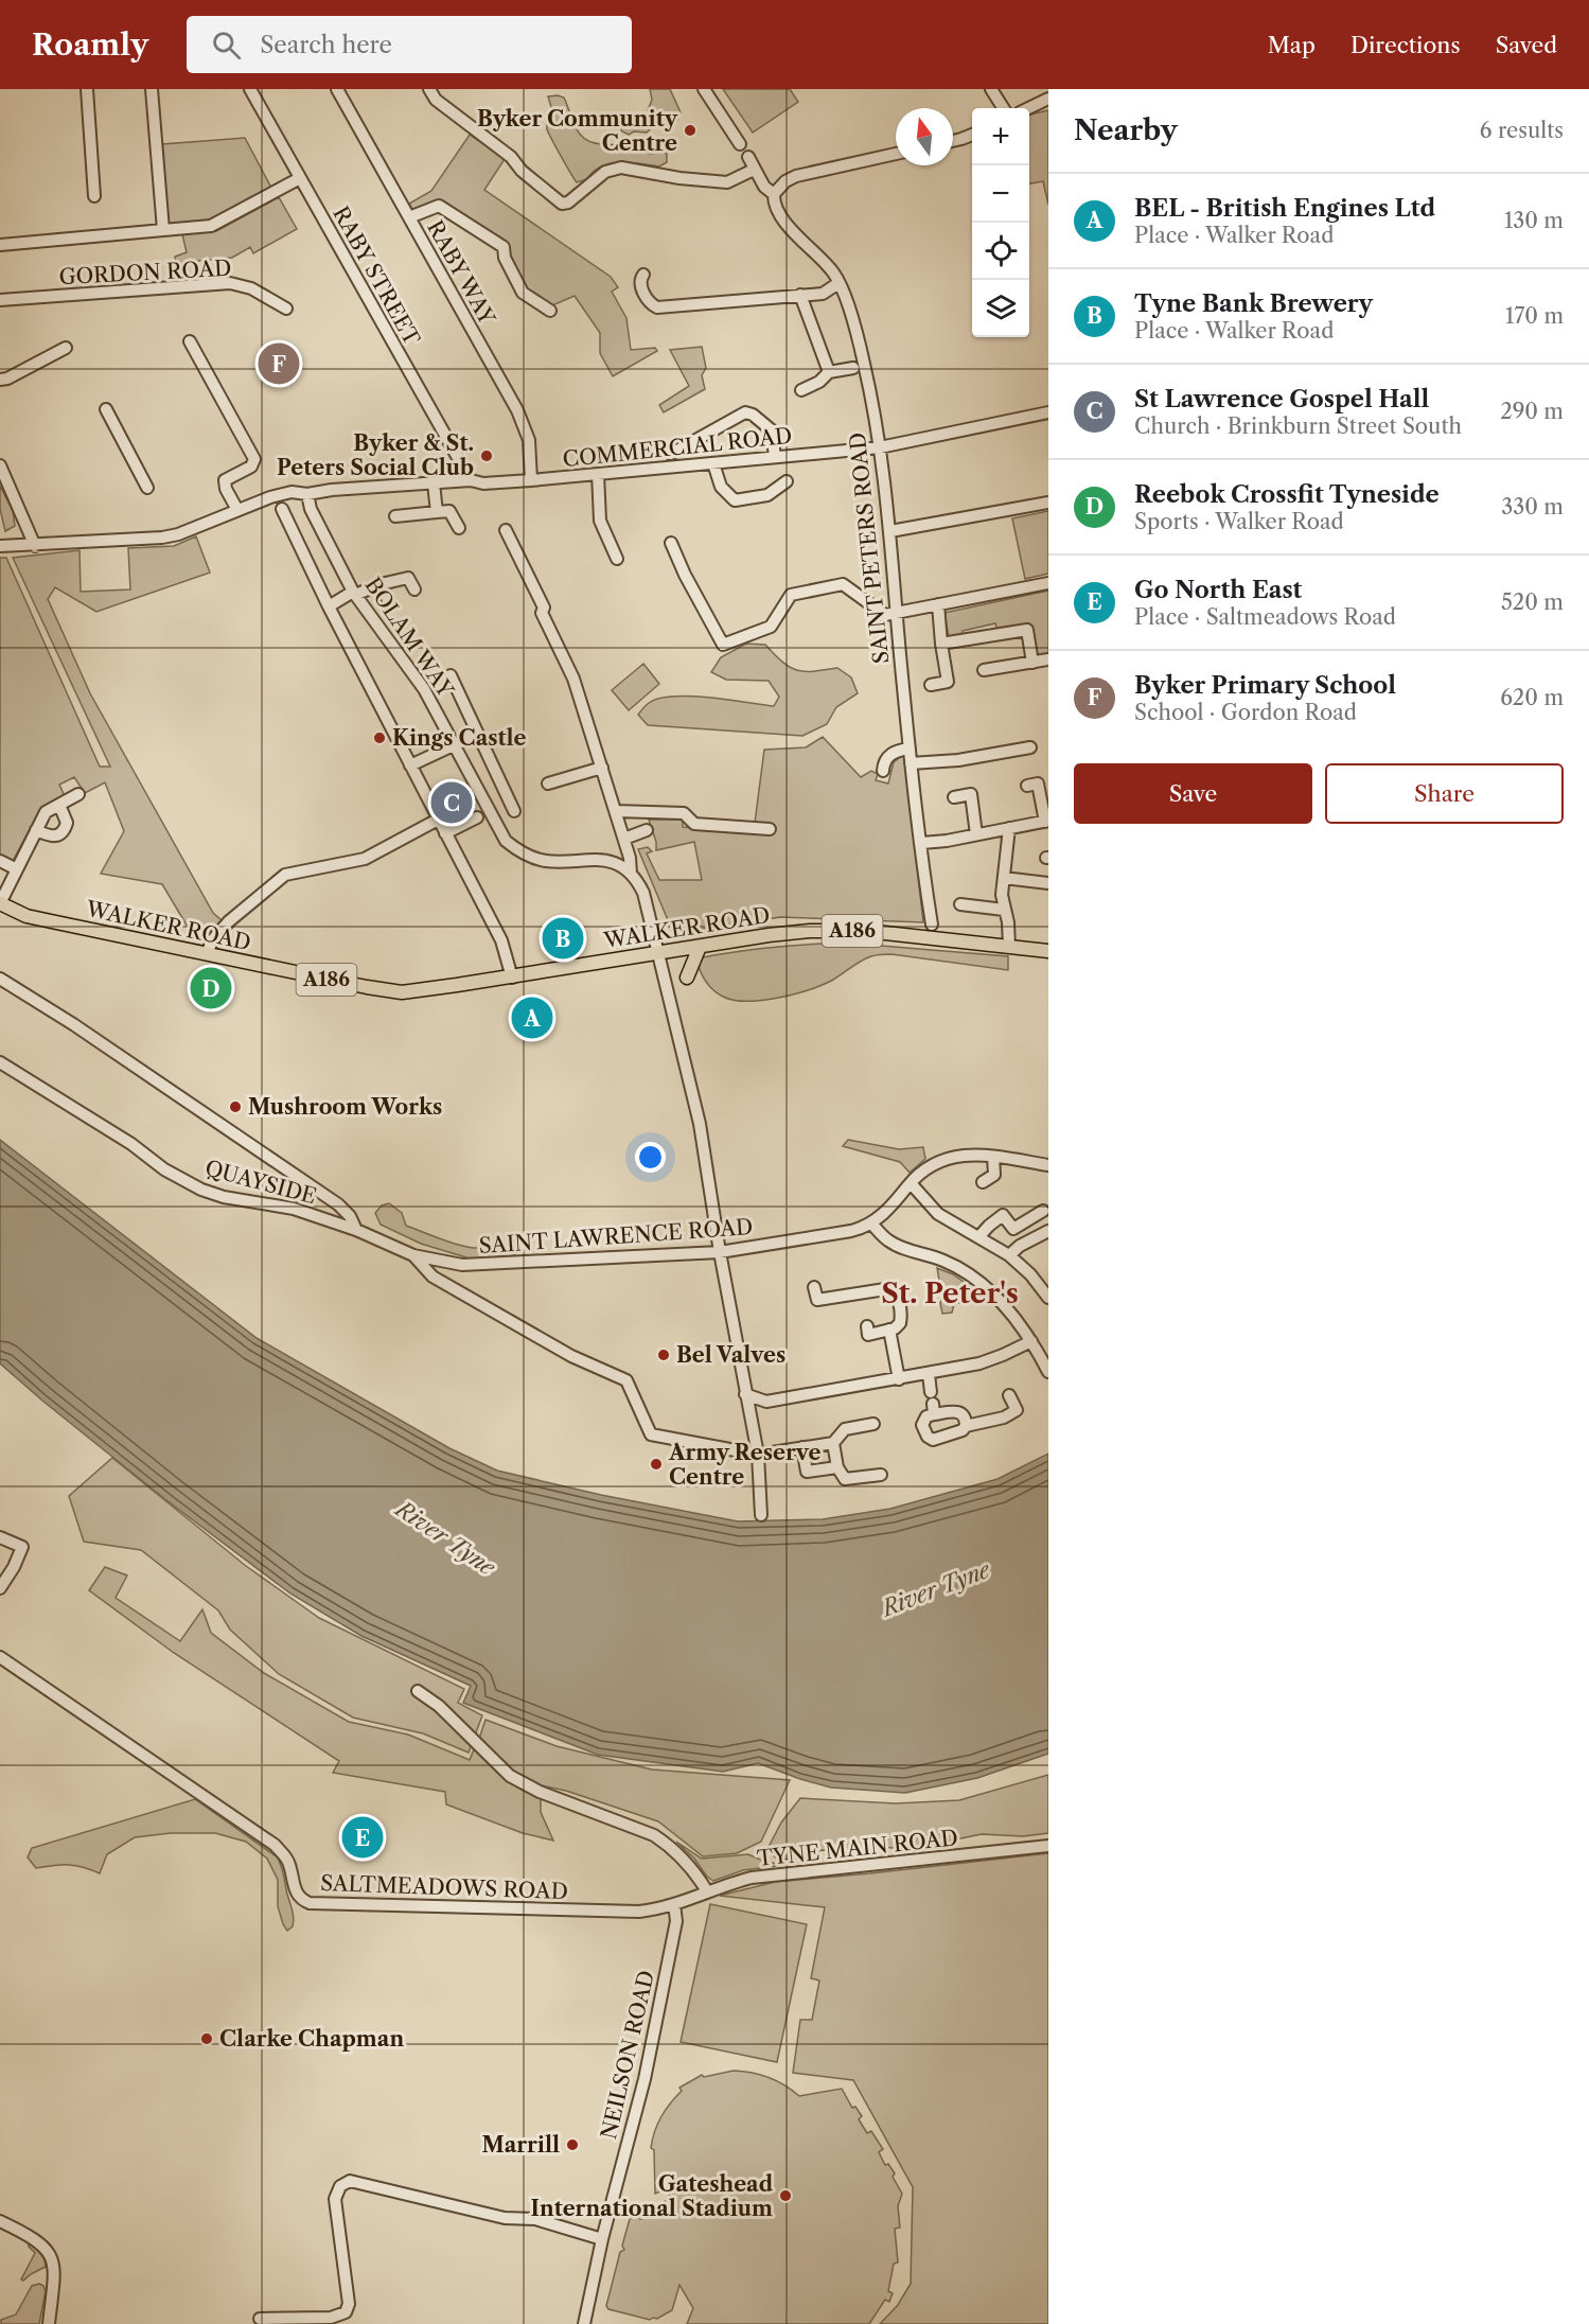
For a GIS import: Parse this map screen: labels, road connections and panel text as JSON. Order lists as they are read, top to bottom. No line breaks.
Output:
{"streets":{"main road":["WALKER ROAD","A186"],"street":["GORDON ROAD","RABY WAY","RABY STREET","COMMERCIAL ROAD","SAINT PETERS ROAD","BOLAM WAY","QUAYSIDE","SAINT LAWRENCE ROAD","TYNE MAIN ROAD","SALTMEADOWS ROAD","NEILSON ROAD"]},"crossings":[["RABY WAY","COMMERCIAL ROAD"],["RABY STREET","COMMERCIAL ROAD"],["COMMERCIAL ROAD","SAINT PETERS ROAD"],["COMMERCIAL ROAD","BOLAM WAY"],["QUAYSIDE","SAINT LAWRENCE ROAD"],["TYNE MAIN ROAD","SALTMEADOWS ROAD"],["TYNE MAIN ROAD","NEILSON ROAD"],["SALTMEADOWS ROAD","NEILSON ROAD"]],"districts":["St. Peter's"],"water":["River Tyne"],"places":["Byker Community Centre","Byker & St. Peters Social Club","Kings Castle","Mushroom Works","Bel Valves","Army Reserve Centre","Clarke Chapman","Marrill","Gateshead International Stadium"],"north":"top","page":{"header":"Roamly","search":"Search here","nav":["Map","Directions","Saved"],"heading":["Nearby","6 results"],"map_buttons":["+","−"],"list":[{"mark":"A","name":"BEL - British Engines Ltd","note":"Place · Walker Road","value":"130 m"},{"mark":"B","name":"Tyne Bank Brewery","note":"Place · Walker Road","value":"170 m"},{"mark":"C","name":"St Lawrence Gospel Hall","note":"Church · Brinkburn Street South","value":"290 m"},{"mark":"D","name":"Reebok Crossfit Tyneside","note":"Sports · Walker Road","value":"330 m"},{"mark":"E","name":"Go North East","note":"Place · Saltmeadows Road","value":"520 m"},{"mark":"F","name":"Byker Primary School","note":"School · Gordon Road","value":"620 m"}],"pins":["F","C","B","D","A","E"],"buttons":["Save","Share"]}}
